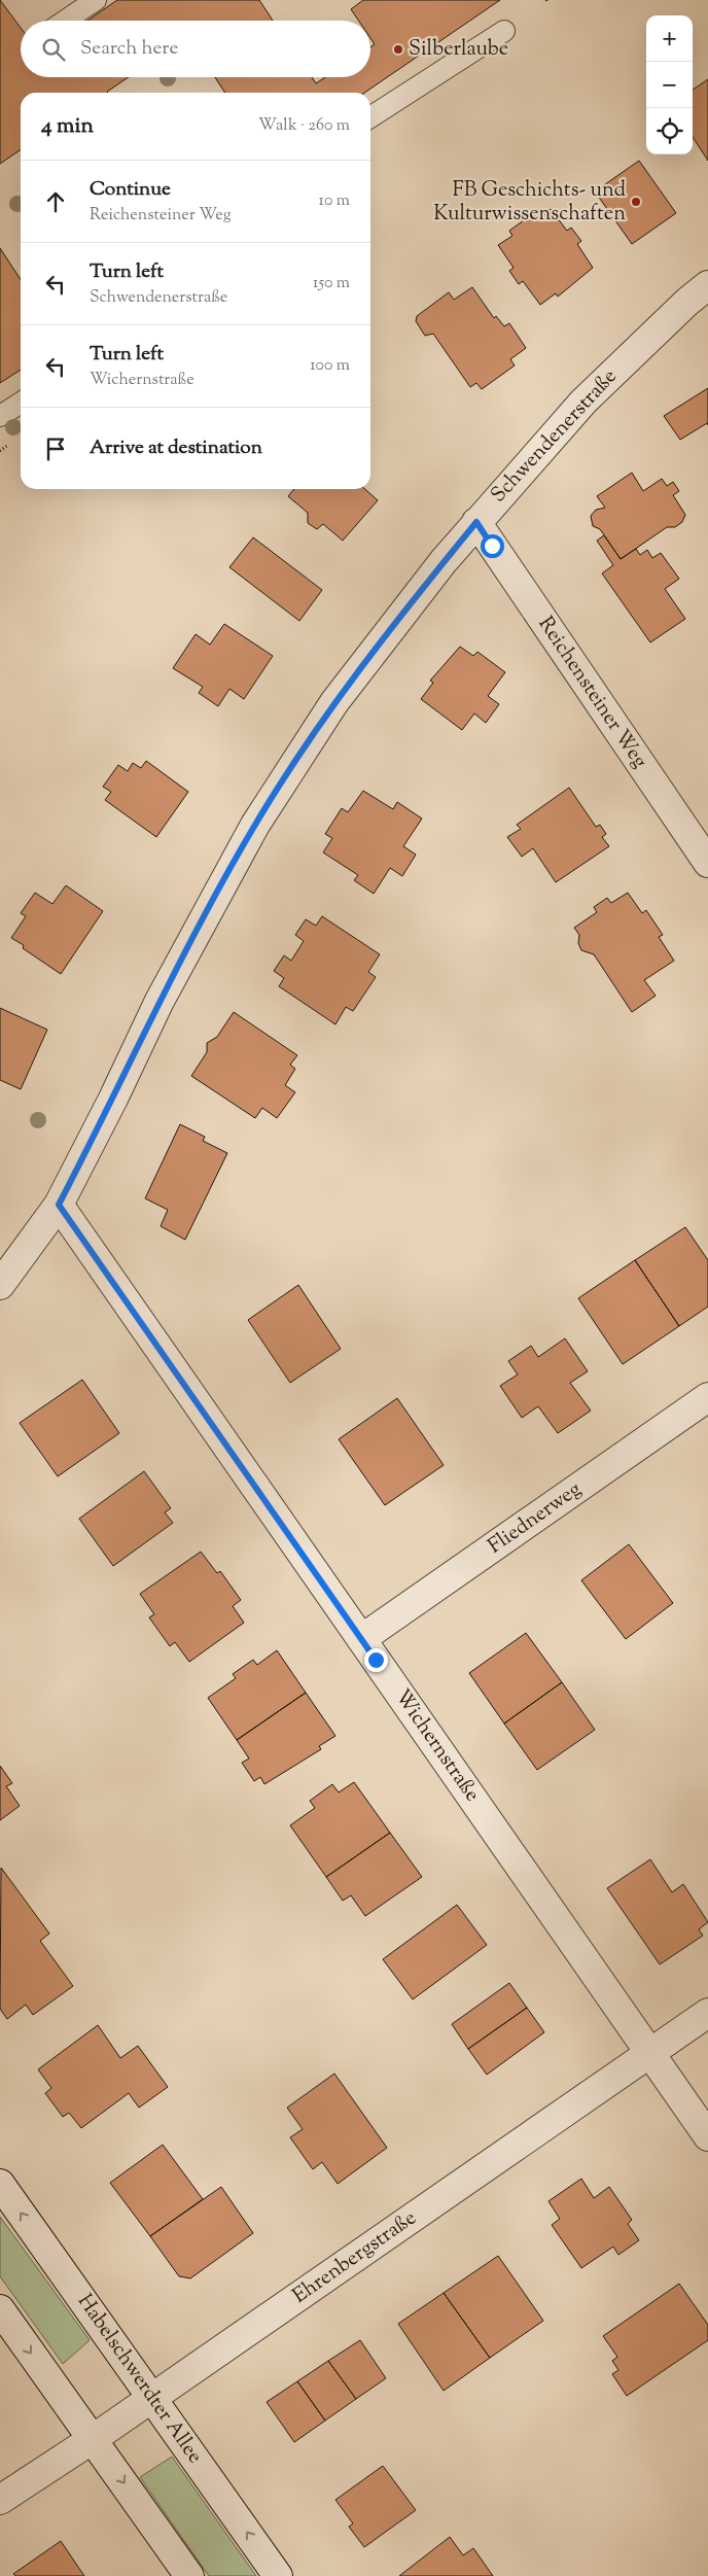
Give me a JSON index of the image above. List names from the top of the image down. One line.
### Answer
{"streets":{"street":["Schwendenerstraße","Reichensteiner Weg","Fliednerweg","Wichernstraße","Ehrenbergstraße","Habelschwerdter Allee"]},"crossings":[["Schwendenerstraße","Reichensteiner Weg"],["Schwendenerstraße","Wichernstraße"],["Fliednerweg","Wichernstraße"],["Wichernstraße","Ehrenbergstraße"],["Ehrenbergstraße","Habelschwerdter Allee"]],"places":["Silberlaube","FB Geschichts- und Kulturwissenschaften"],"page":{"map_buttons":["+","−"],"search":"Search here","heading":["4 min","Walk · 260 m"],"list":[["Continue","Reichensteiner Weg","10 m"],["Turn left","Schwendenerstraße","150 m"],["Turn left","Wichernstraße","100 m"],"Arrive at destination"]}}
